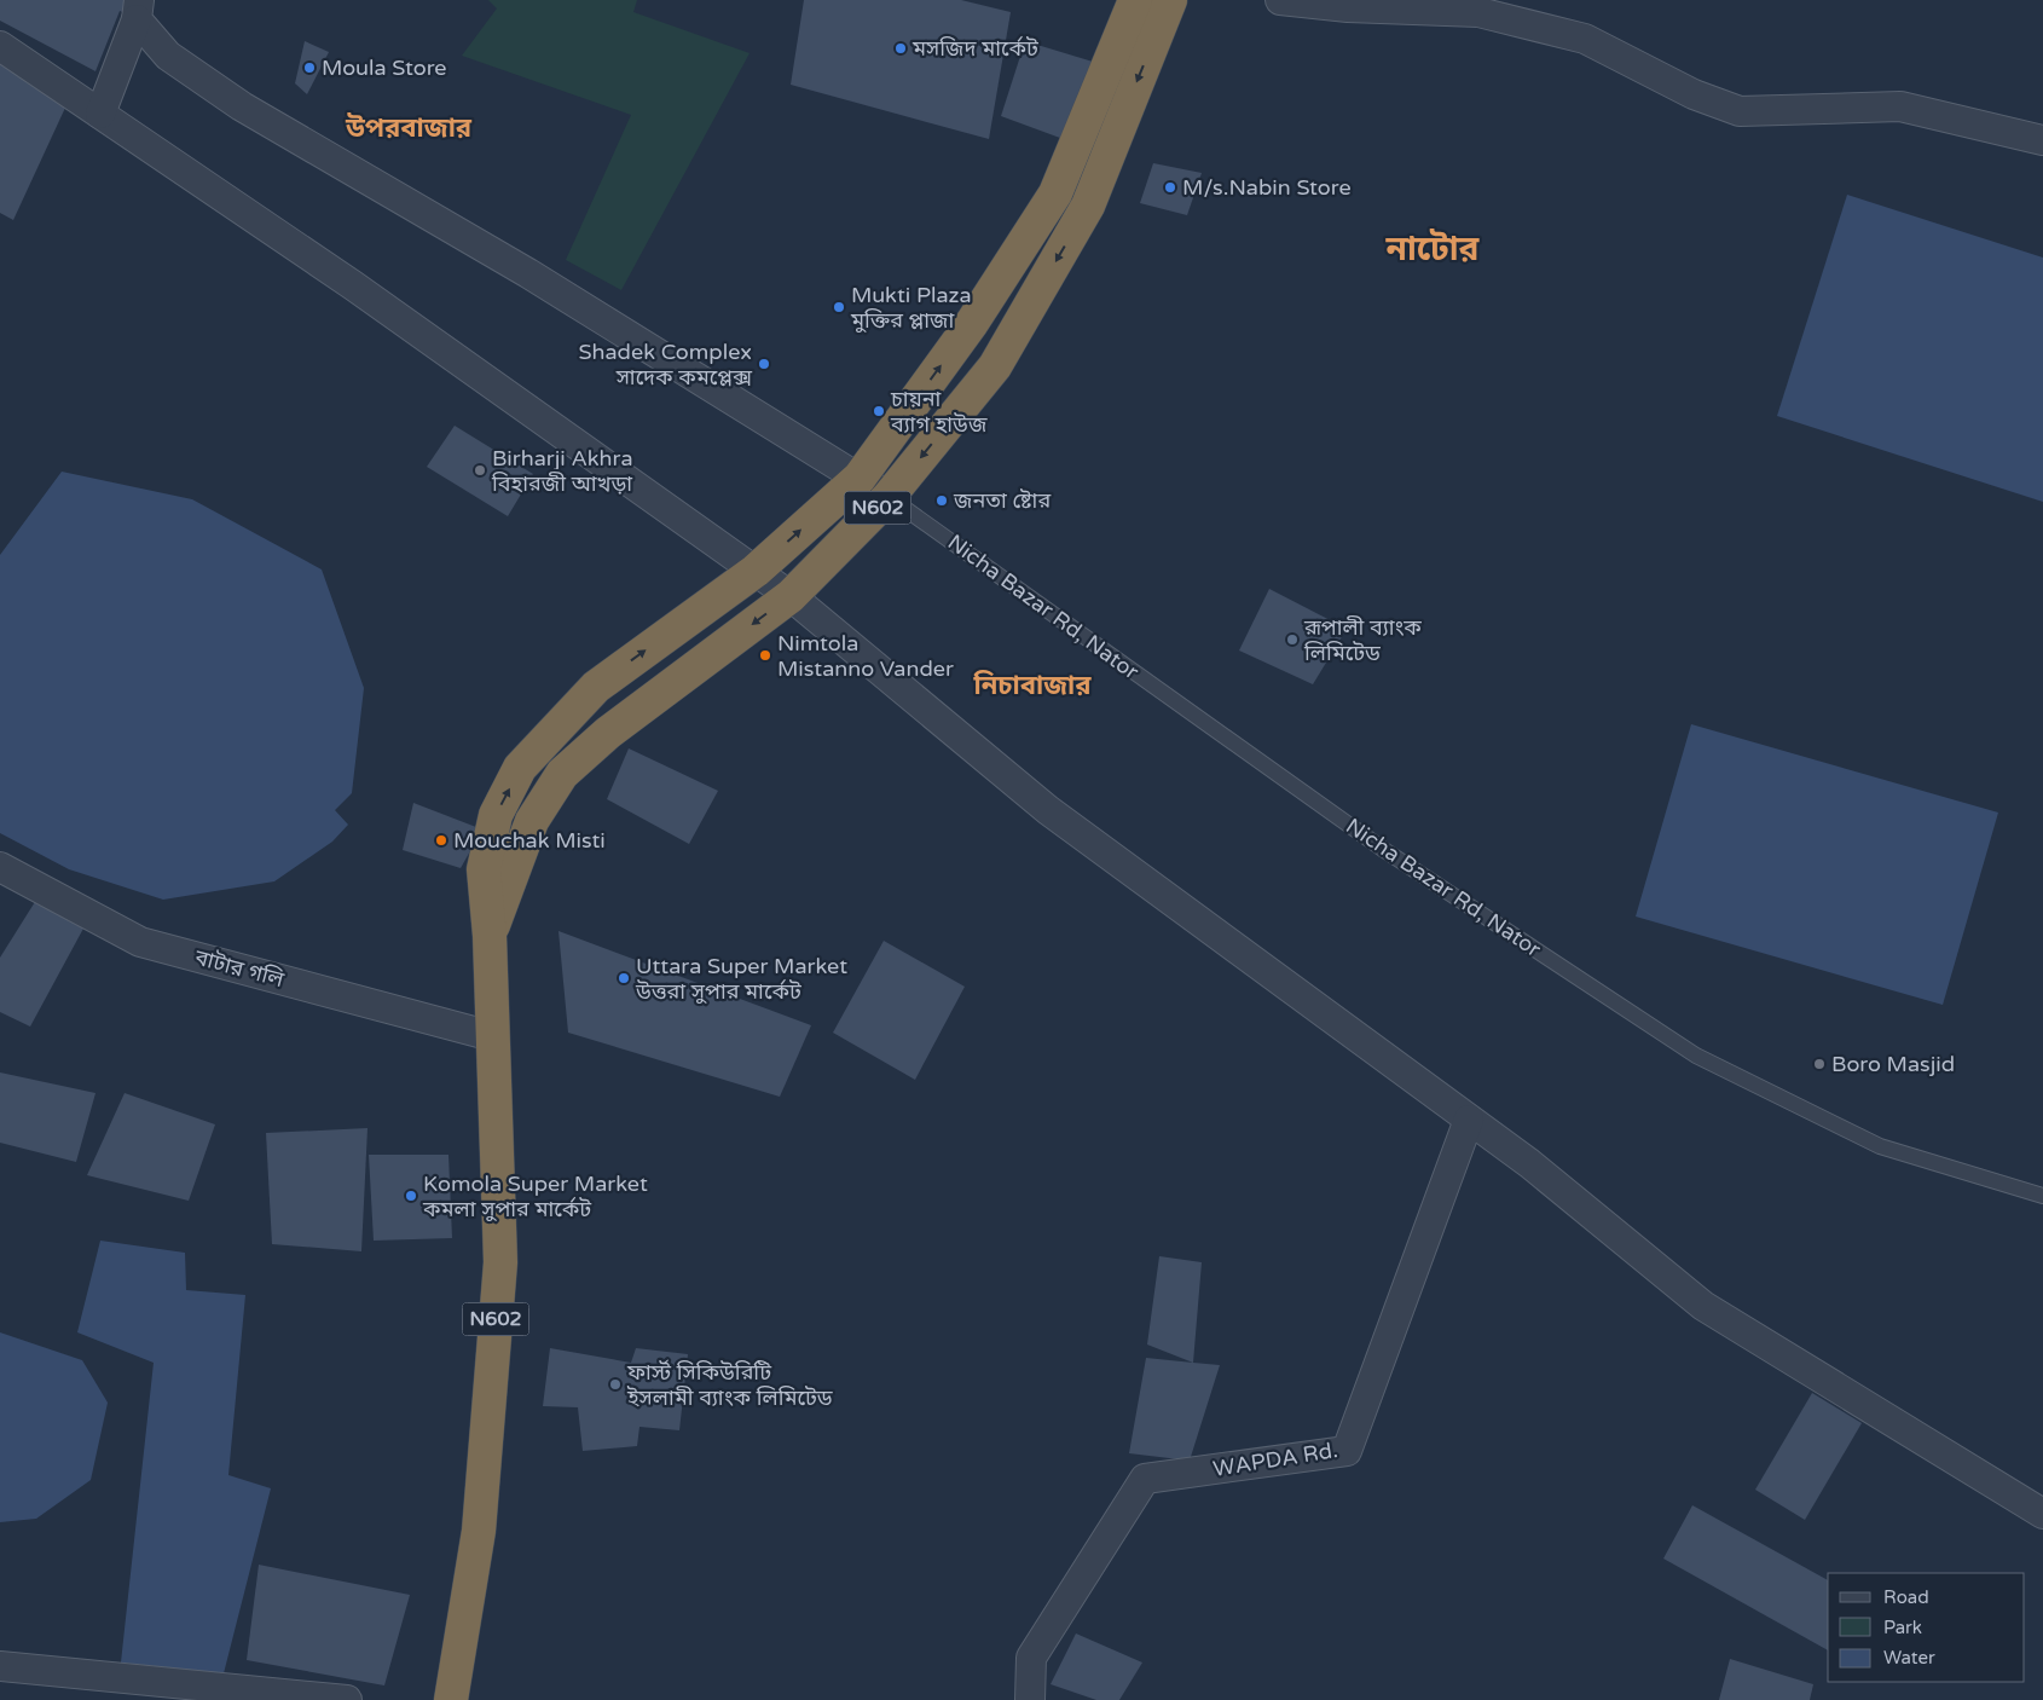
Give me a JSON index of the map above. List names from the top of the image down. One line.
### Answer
{"streets":{"highway":["N602"],"street":["বাটার গলি","WAPDA Rd."],"lane":["Nicha Bazar Rd, Nator"]},"crossings":[["N602","Nicha Bazar Rd, Nator"],["N602","বাটার গলি"]],"districts":["উপরবাজার","নাটোর","নিচাবাজার"],"places":["মসজিদ মার্কেট","Moula Store","M/s.Nabin Store","Mukti Plaza মুক্তির প্লাজা","Shadek Complex সাদেক কমপ্লেক্স","চায়না ব্যাগ হাউজ","Birharji Akhra বিহারজী আখড়া","জনতা ষ্টোর","রূপালী ব্যাংক লিমিটেড","Nimtola Mistanno Vander","Mouchak Misti","Uttara Super Market উত্তরা সুপার মার্কেট","Boro Masjid","Komola Super Market কমলা সুপার মার্কেট","ফার্স্ট সিকিউরিটি ইসলামী ব্যাংক লিমিটেড"],"legend":["Road","Park","Water"]}
